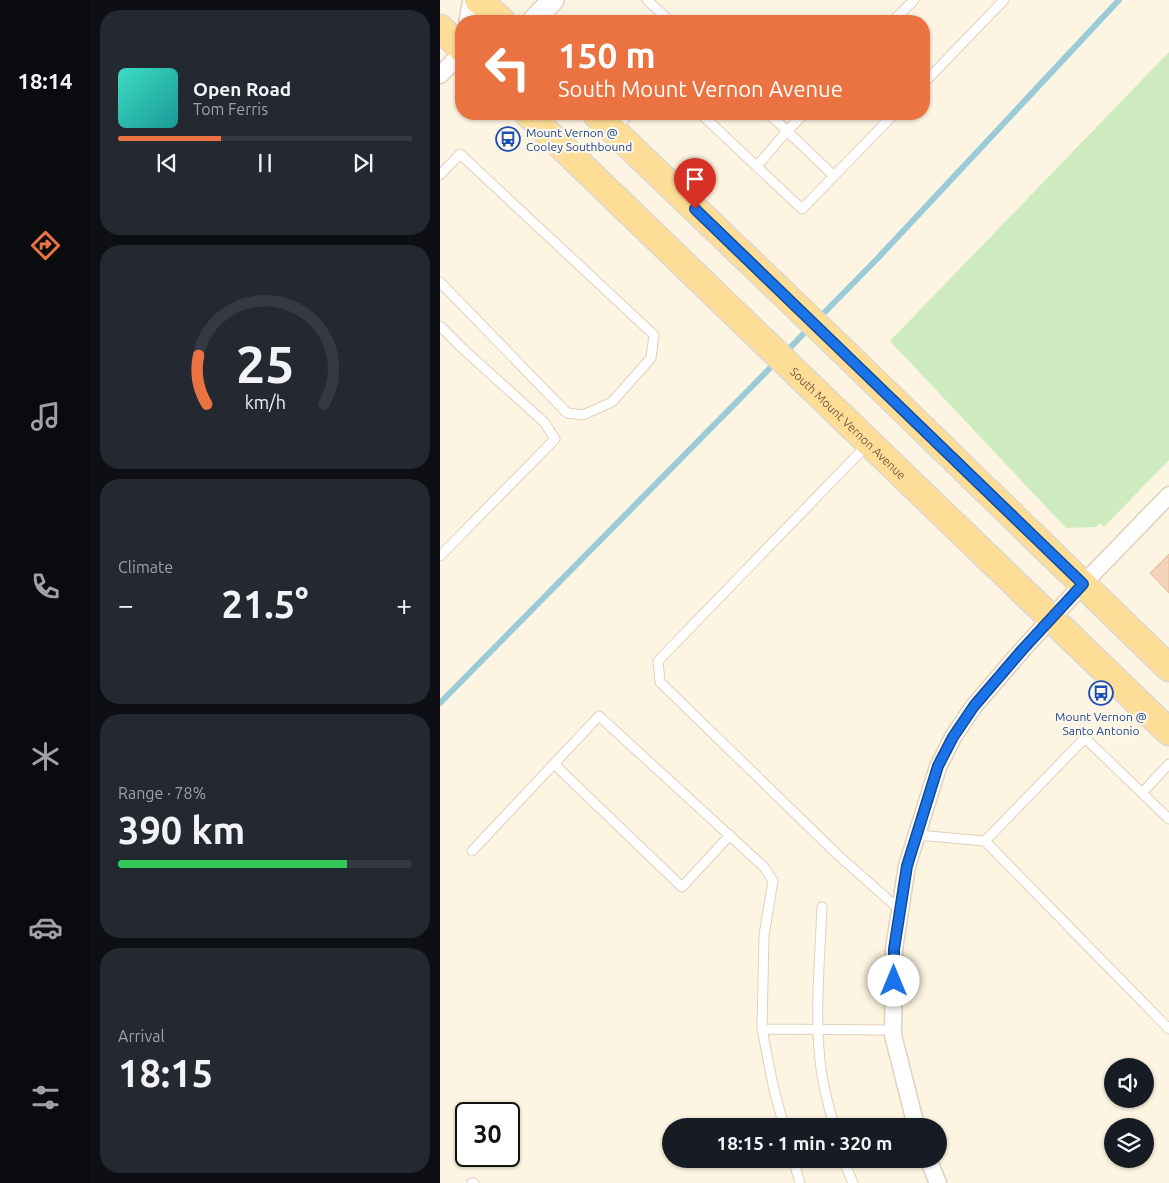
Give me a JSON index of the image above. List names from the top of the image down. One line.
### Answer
{"streets":{"main road":["South Mount Vernon Avenue"]},"places":{"bus stop":["Mount Vernon @ Cooley Southbound","Mount Vernon @ Santo Antonio"]},"page":{"tabs":"18:14","turn":["150 m","South Mount Vernon Avenue"],"song":["Open Road","Tom Ferris"],"tile":["Climate",["Range · 78%","390 km"],["Arrival","18:15"]],"heat":["−","21.5°","+"],"limit":"30","trip":"18:15 · 1 min · 320 m","gauge":["25","km/h"]}}
